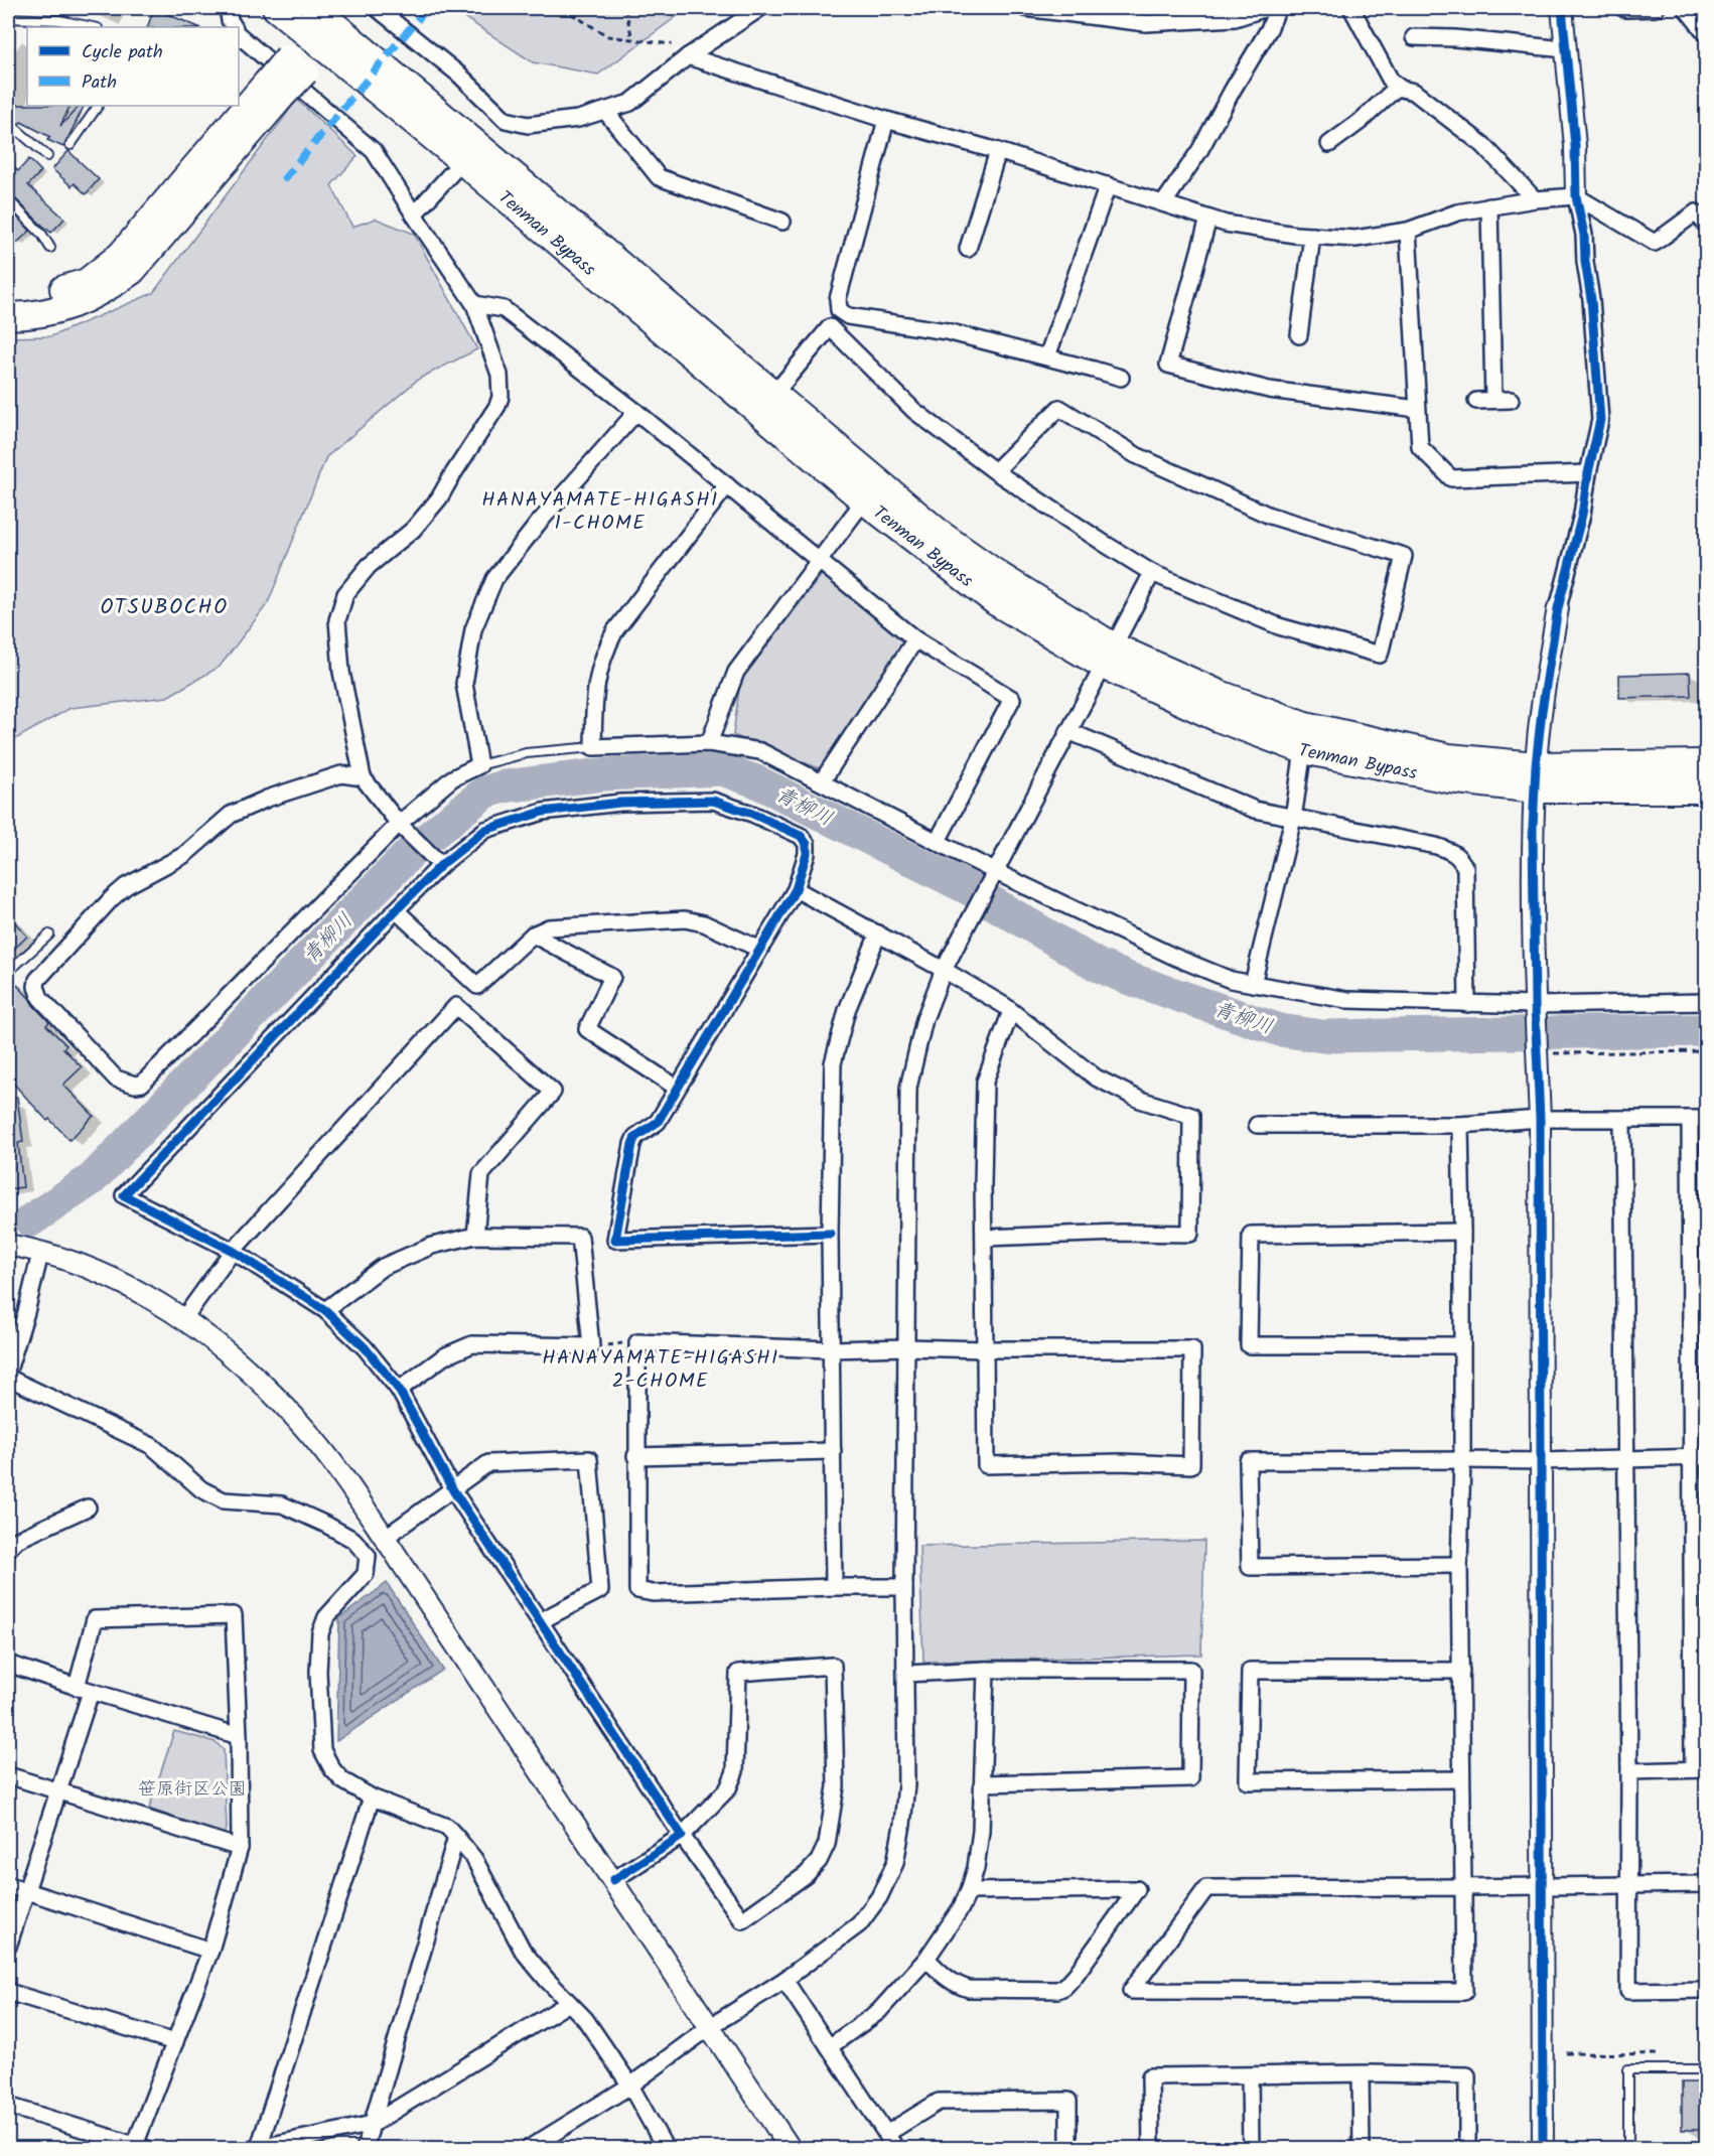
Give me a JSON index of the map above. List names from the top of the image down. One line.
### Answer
{"streets":{"highway":["Tenman Bypass"]},"districts":["HANAYAMATE-HIGASHI 1-CHOME","OTSUBOCHO","HANAYAMATE-HIGASHI 2-CHOME"],"water":["青柳川"],"parks":["笹原街区公園"],"legend":["Cycle path","Path"]}
